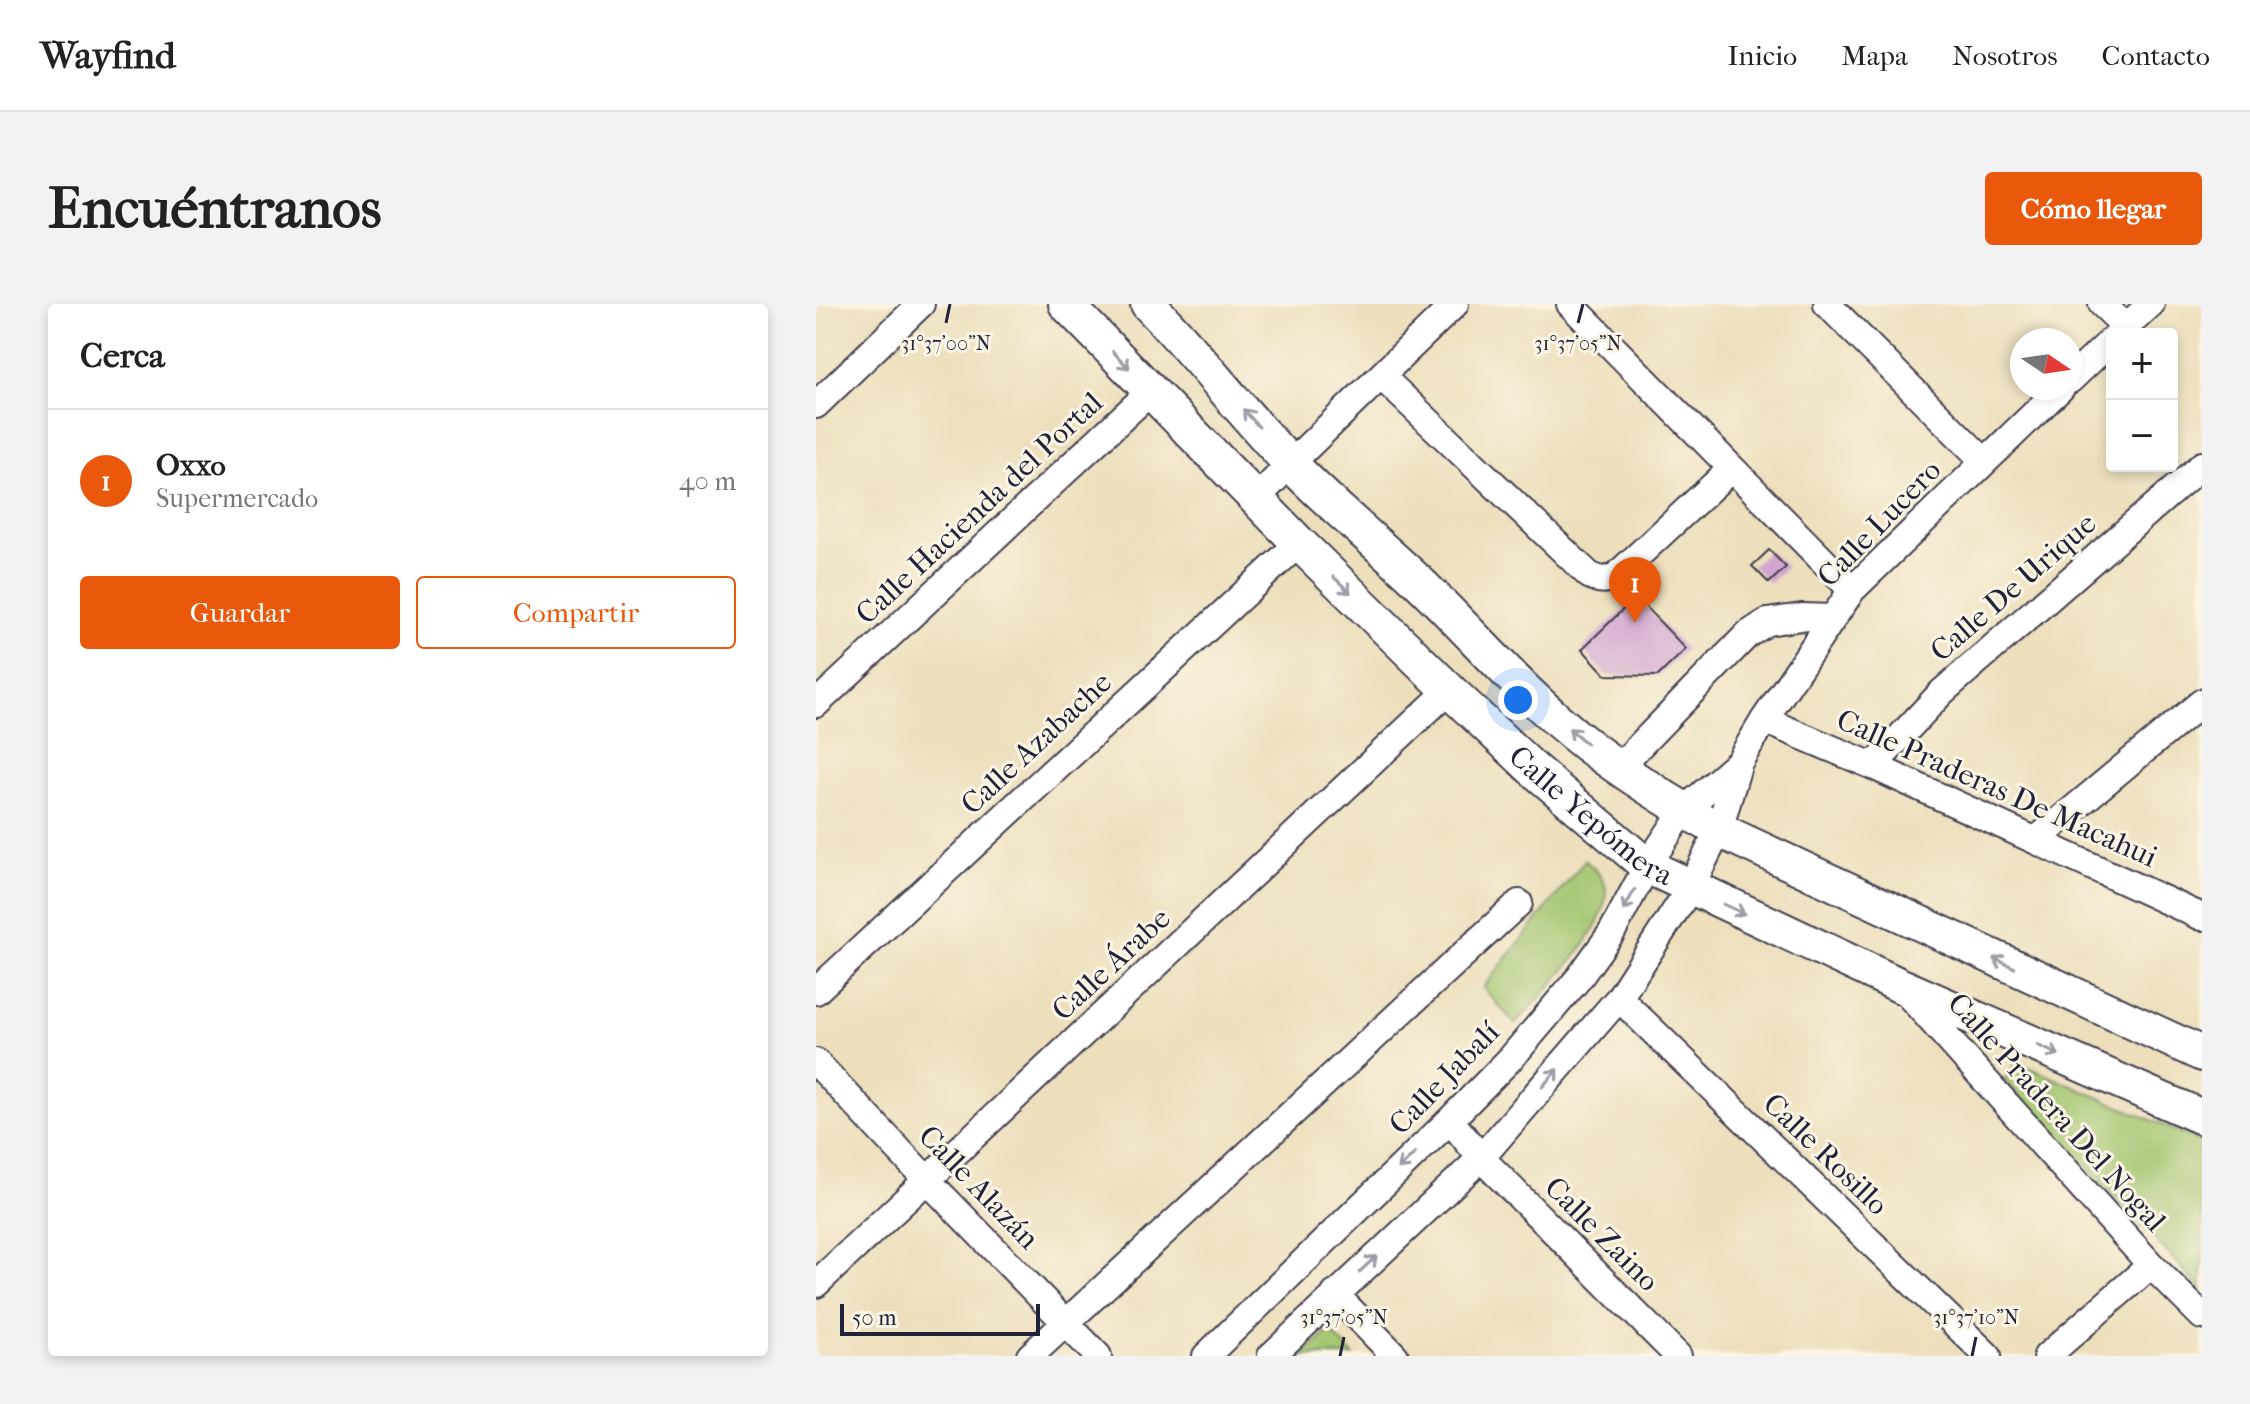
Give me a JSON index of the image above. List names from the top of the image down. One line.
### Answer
{"streets":{"main road":["Calle Yepómera"],"street":["Calle Hacienda del Portal","Calle Lucero","Calle De Urique","Calle Azabache","Calle Praderas De Macahui","Calle Árabe","Calle Jabalí","Calle Pradera Del Nogal","Calle Rosillo","Calle Alazán","Calle Zaino"]},"crossings":[["Calle Hacienda del Portal","Calle Yepómera"],["Calle Lucero","Calle Praderas De Macahui"],["Calle Lucero","Calle Yepómera"],["Calle Lucero","Calle Jabalí"],["Calle De Urique","Calle Praderas De Macahui"],["Calle Azabache","Calle Yepómera"],["Calle Yepómera","Calle Árabe"],["Calle Yepómera","Calle Jabalí"],["Calle Yepómera","Calle Pradera Del Nogal"],["Calle Árabe","Calle Alazán"],["Calle Jabalí","Calle Zaino"]],"scale_bar":"50 m","north":"right","page":{"header":"Wayfind","nav":["Inicio","Mapa","Nosotros","Contacto"],"buttons":["Cómo llegar",["Guardar","Compartir"]],"title":"Encuéntranos","heading":"Cerca","map_buttons":["+","−"],"list":[{"mark":"1","name":"Oxxo","note":"Supermercado","value":"40 m"}],"pins":"1","scale":"50 m"},"coordinates":["31°37'00\"N","31°37'05\"N","31°37'10\"N"]}
